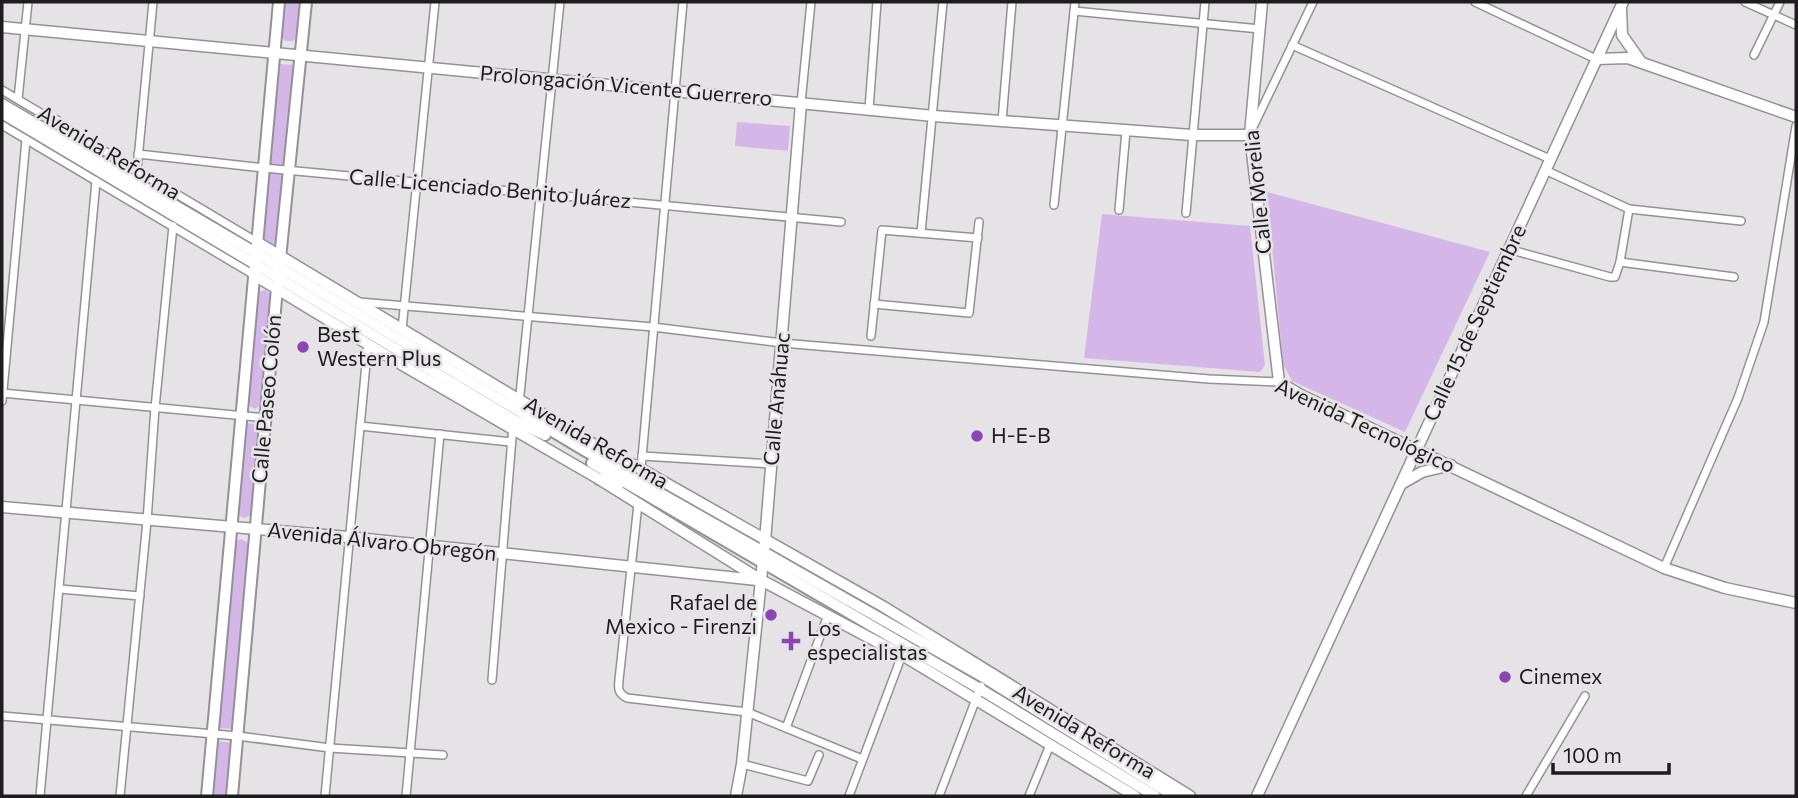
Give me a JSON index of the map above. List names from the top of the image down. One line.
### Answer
{"streets":{"main road":["Avenida Reforma","Calle Paseo Colón"],"street":["Prolongación Vicente Guerrero","Calle Licenciado Benito Juárez","Calle Morelia","Calle 15 de Septiembre","Calle Anáhuac","Avenida Tecnológico","Avenida Álvaro Obregón"]},"crossings":[["Prolongación Vicente Guerrero","Calle Morelia"],["Prolongación Vicente Guerrero","Calle Paseo Colón"],["Prolongación Vicente Guerrero","Calle Anáhuac"],["Avenida Reforma","Calle Paseo Colón"],["Avenida Reforma","Calle Anáhuac"],["Avenida Reforma","Avenida Tecnológico"],["Avenida Reforma","Avenida Álvaro Obregón"],["Calle Licenciado Benito Juárez","Calle Paseo Colón"],["Calle Licenciado Benito Juárez","Calle Anáhuac"],["Calle Morelia","Avenida Tecnológico"],["Calle 15 de Septiembre","Avenida Tecnológico"],["Calle Paseo Colón","Avenida Álvaro Obregón"],["Calle Anáhuac","Avenida Tecnológico"],["Calle Anáhuac","Avenida Álvaro Obregón"]],"places":{"other":["Best Western Plus","H-E-B","Rafael de Mexico - Firenzi","Cinemex"],"health":["Los especialistas"]},"scale_bar":"100 m"}
